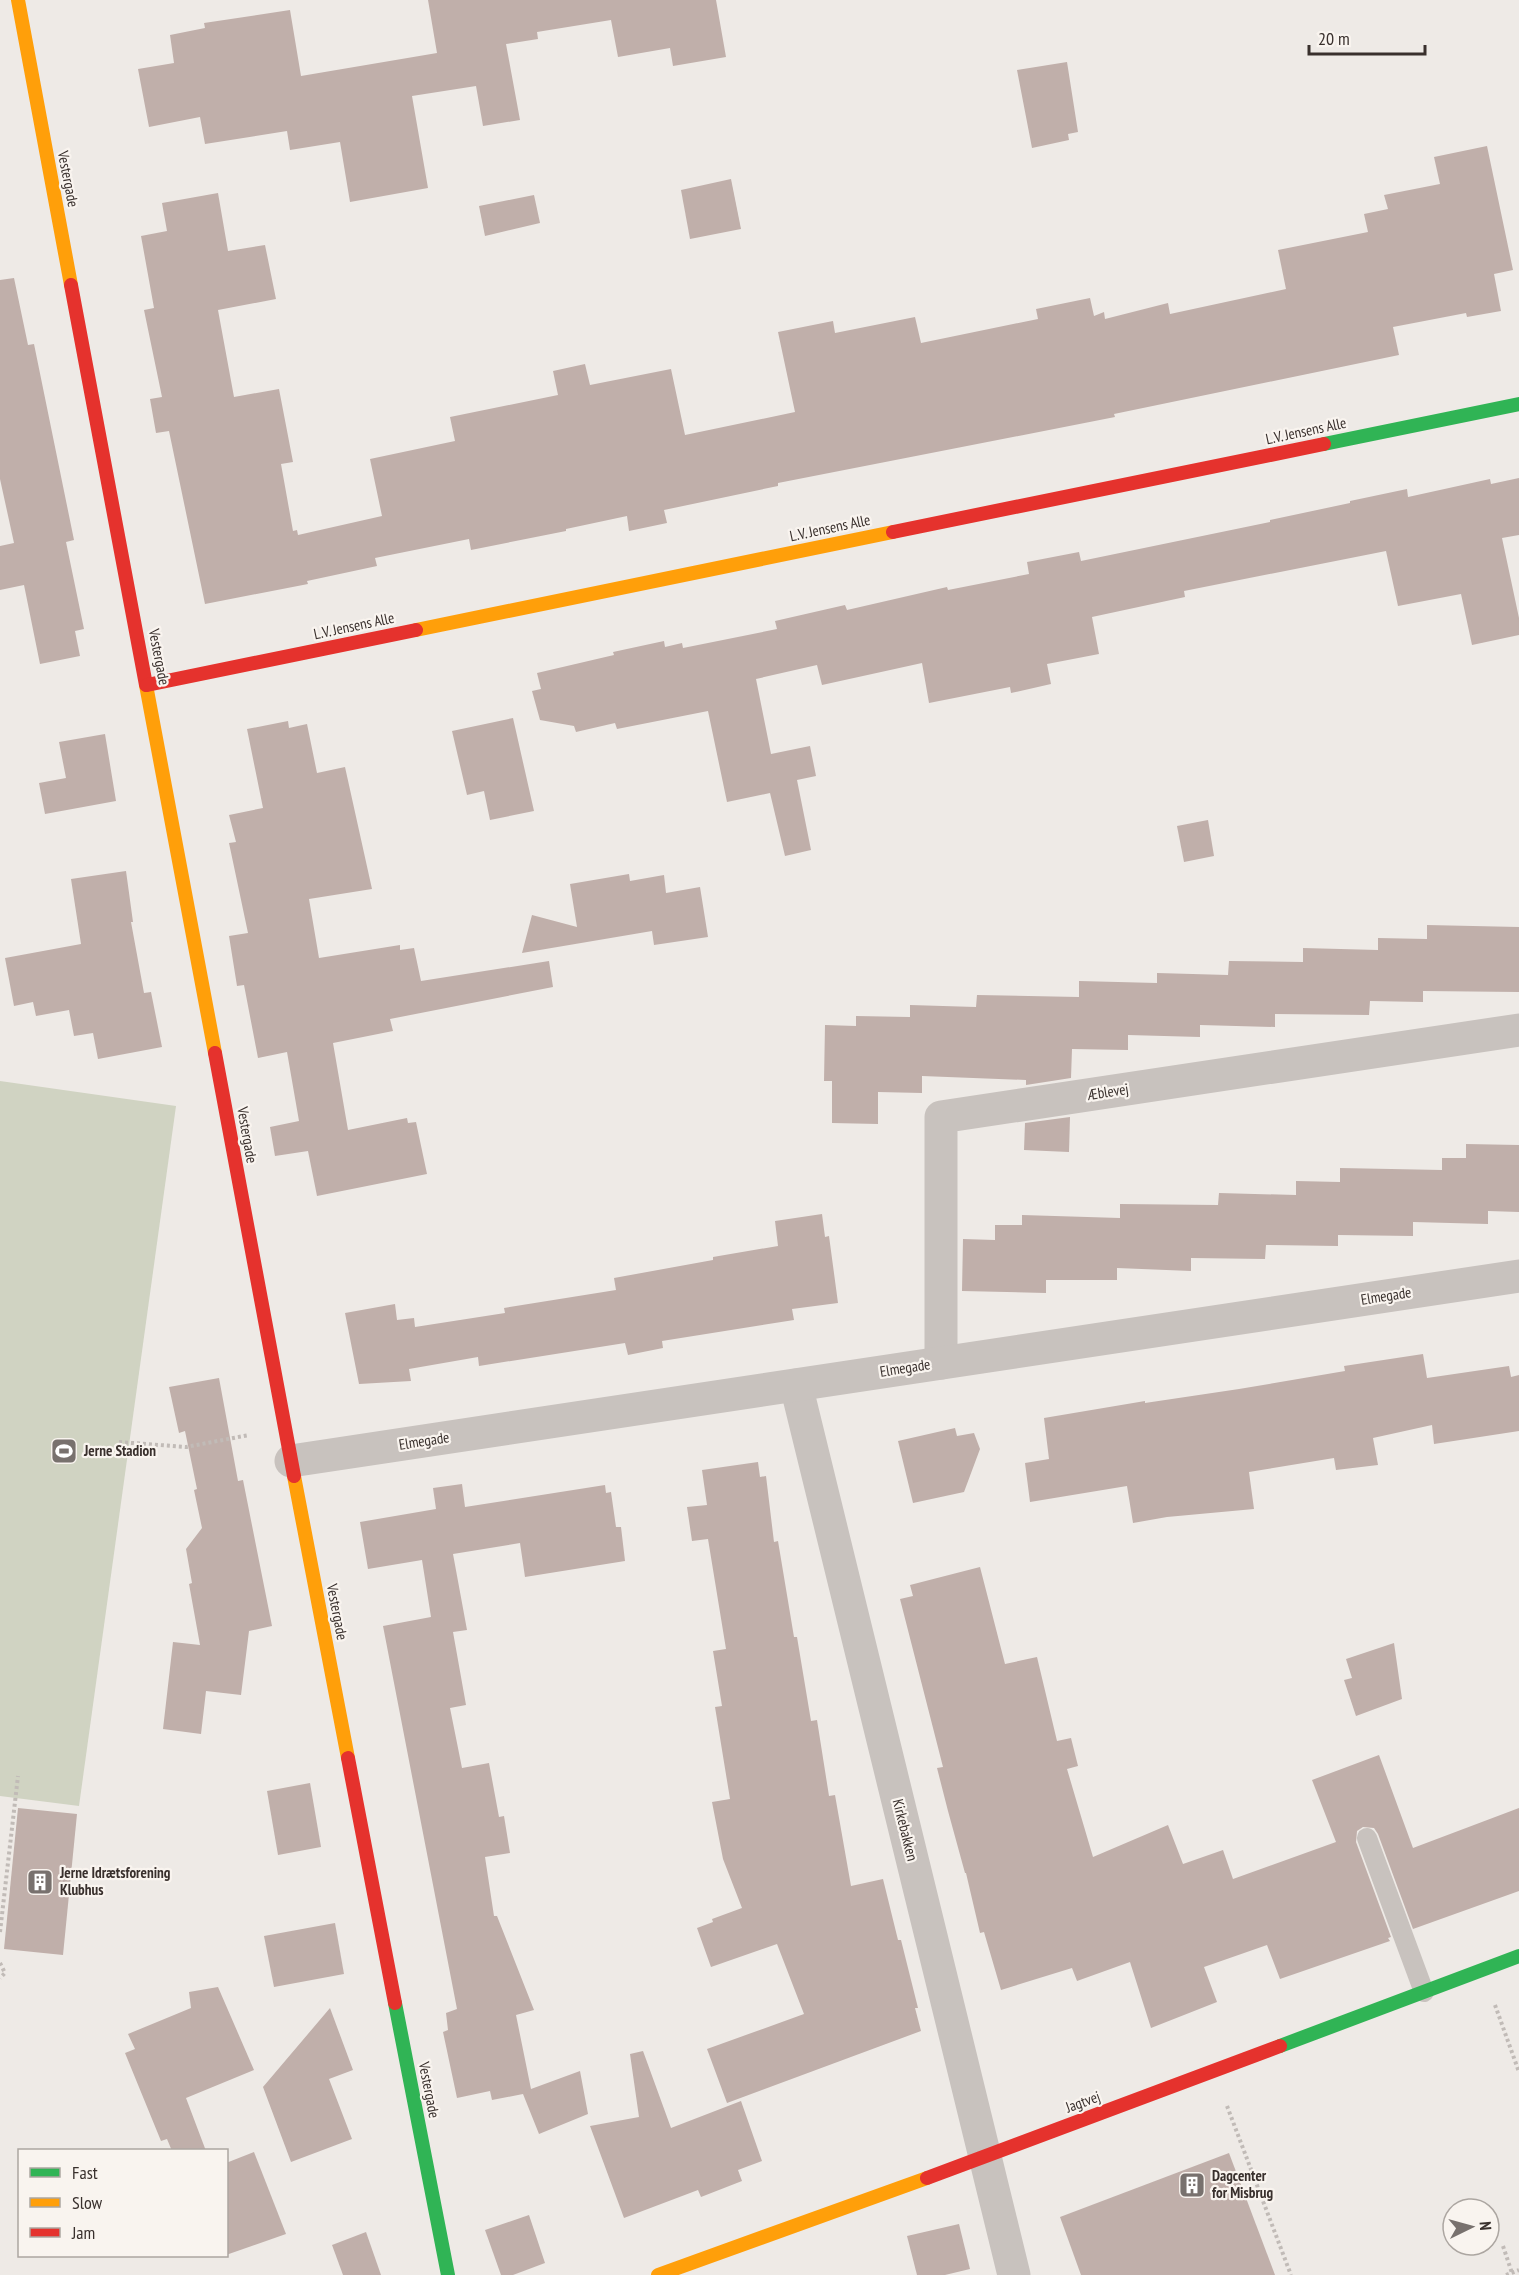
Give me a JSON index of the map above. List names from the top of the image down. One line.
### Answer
{"streets":{"street":["Vestergade","L.V. Jensens Alle","Æblevej","Elmegade","Kirkebakken","Jagtvej"]},"crossings":[["Vestergade","L.V. Jensens Alle"],["Vestergade","Elmegade"],["Æblevej","Elmegade"],["Elmegade","Kirkebakken"],["Kirkebakken","Jagtvej"]],"places":{"sports":["Jerne Stadion"],"building":["Jerne Idrætsforening Klubhus","Dagcenter for Misbrug"]},"legend":["Fast","Slow","Jam"],"scale_bar":"20 m","north":"right"}
